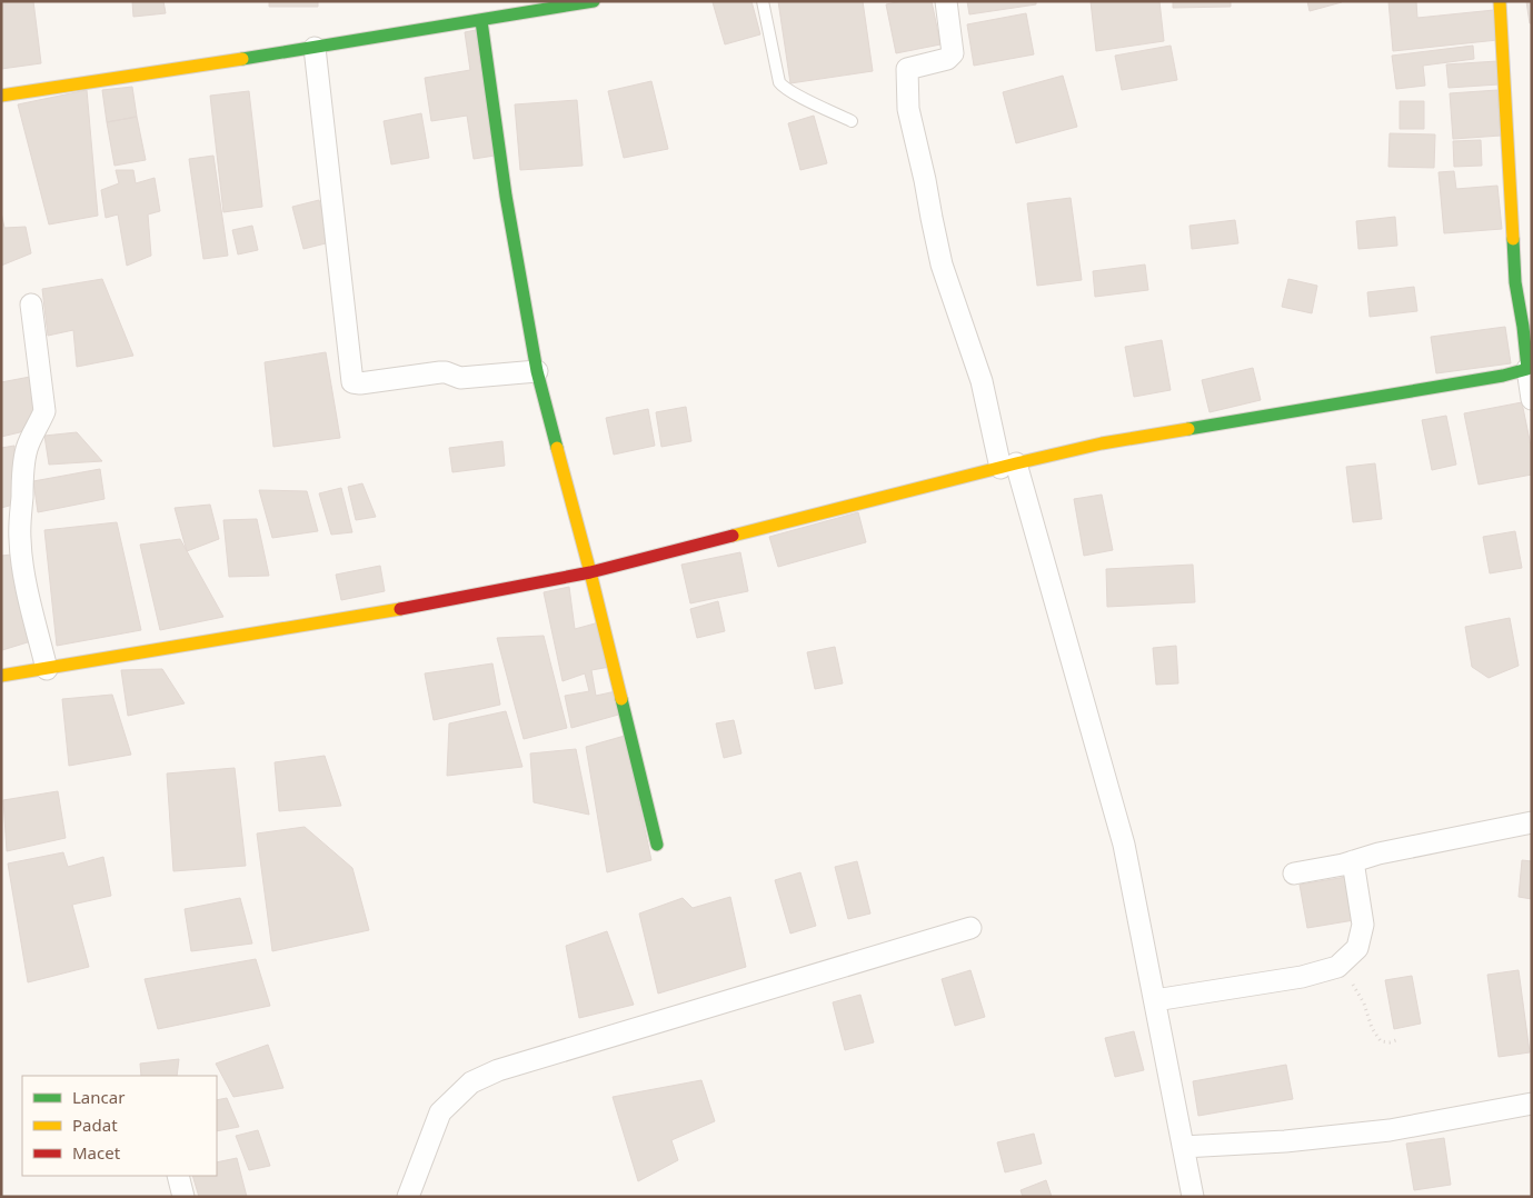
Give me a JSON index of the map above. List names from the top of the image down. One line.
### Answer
{"legend":["Lancar","Padat","Macet"]}
